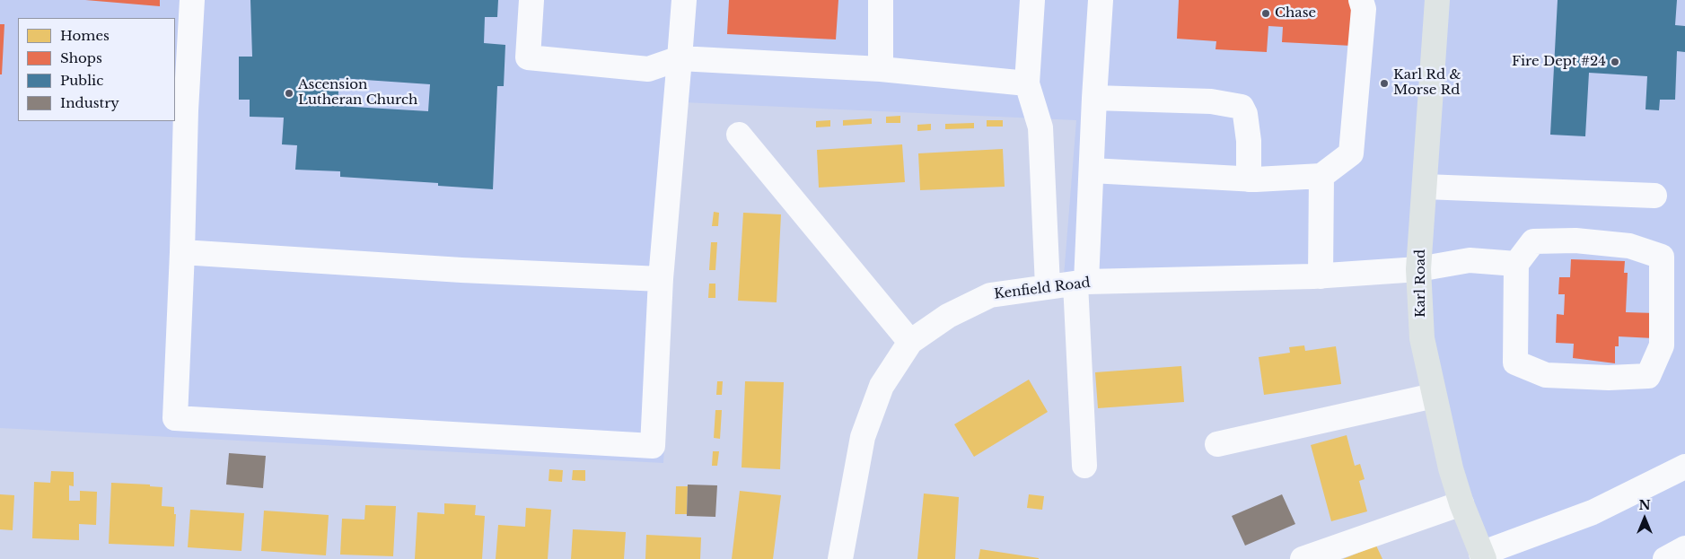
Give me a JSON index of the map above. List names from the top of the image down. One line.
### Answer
{"streets":{"main road":["Karl Road"],"street":["Kenfield Road"]},"crossings":[["Karl Road","Kenfield Road"]],"places":["Chase","Fire Dept #24","Karl Rd & Morse Rd","Ascension Lutheran Church"],"legend":["Homes","Shops","Public","Industry"],"north":"top"}
